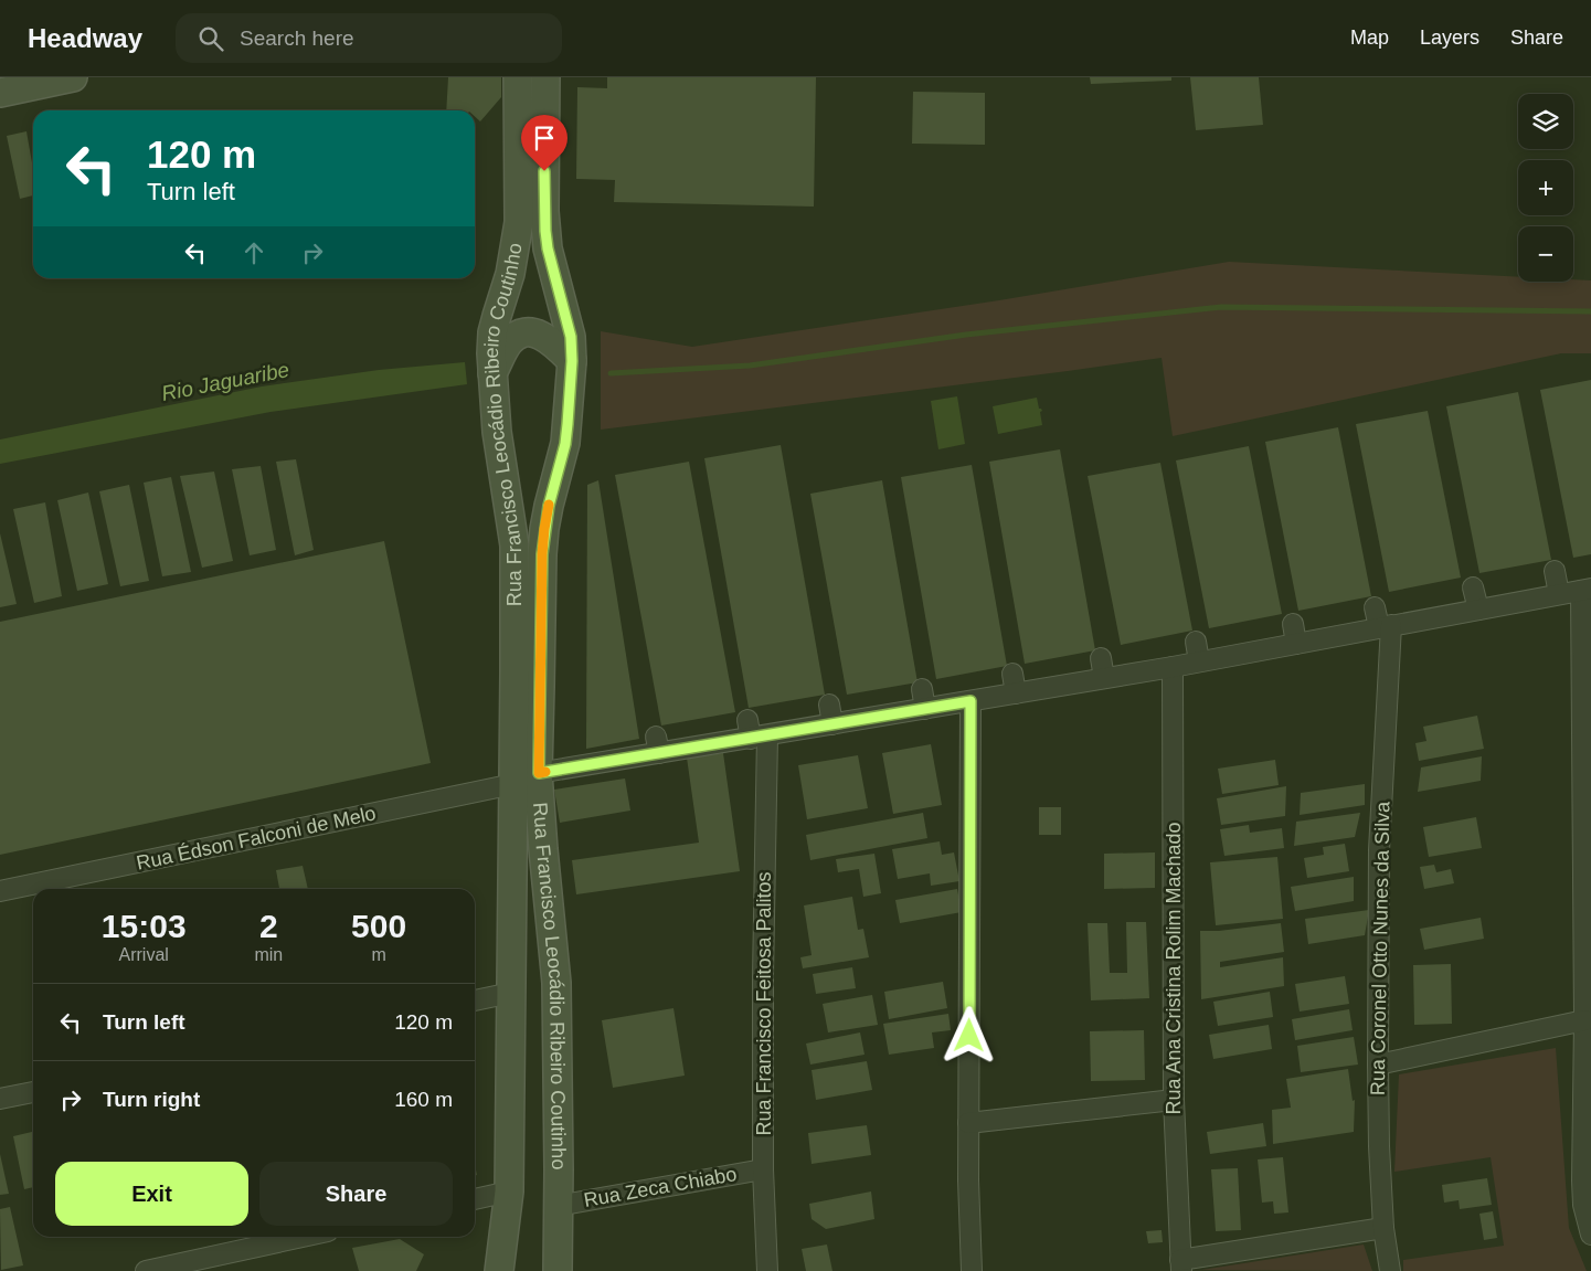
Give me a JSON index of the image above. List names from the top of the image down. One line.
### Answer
{"streets":{"main road":["Rua Francisco Leocádio Ribeiro Coutinho"],"street":["Rua Édson Falconi de Melo","Rua Coronel Otto Nunes da Silva","Rua Ana Cristina Rolim Machado","Rua Francisco Feitosa Palitos","Rua Zeca Chiabo"]},"crossings":[["Rua Francisco Leocádio Ribeiro Coutinho","Rua Édson Falconi de Melo"],["Rua Francisco Leocádio Ribeiro Coutinho","Rua Zeca Chiabo"],["Rua Francisco Feitosa Palitos","Rua Zeca Chiabo"]],"water":["Rio Jaguaribe"],"page":{"header":"Headway","search":"Search here","nav":["Map","Layers","Share"],"map_buttons":["+","−"],"turn":["120 m","Turn left"],"eta":["15:03","Arrival","2","min","500","m"],"list":[{"name":"Turn left","value":"120 m"},{"name":"Turn right","value":"160 m"}],"buttons":["Exit","Share"]}}
